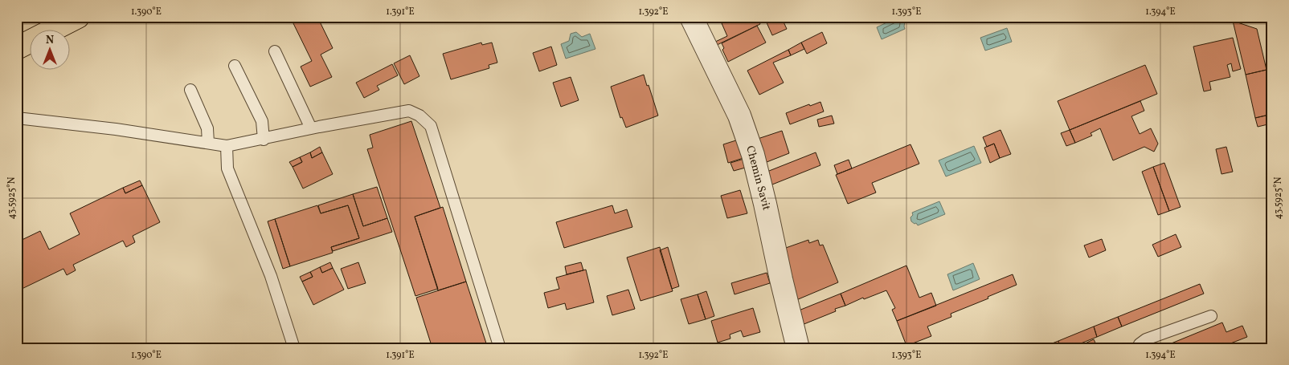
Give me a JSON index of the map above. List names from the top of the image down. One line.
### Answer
{"streets":{"street":["Chemin Savit"]},"north":"top","coordinates":["1.390°E","1.391°E","1.392°E","1.393°E","1.394°E","43.5925°N"]}
